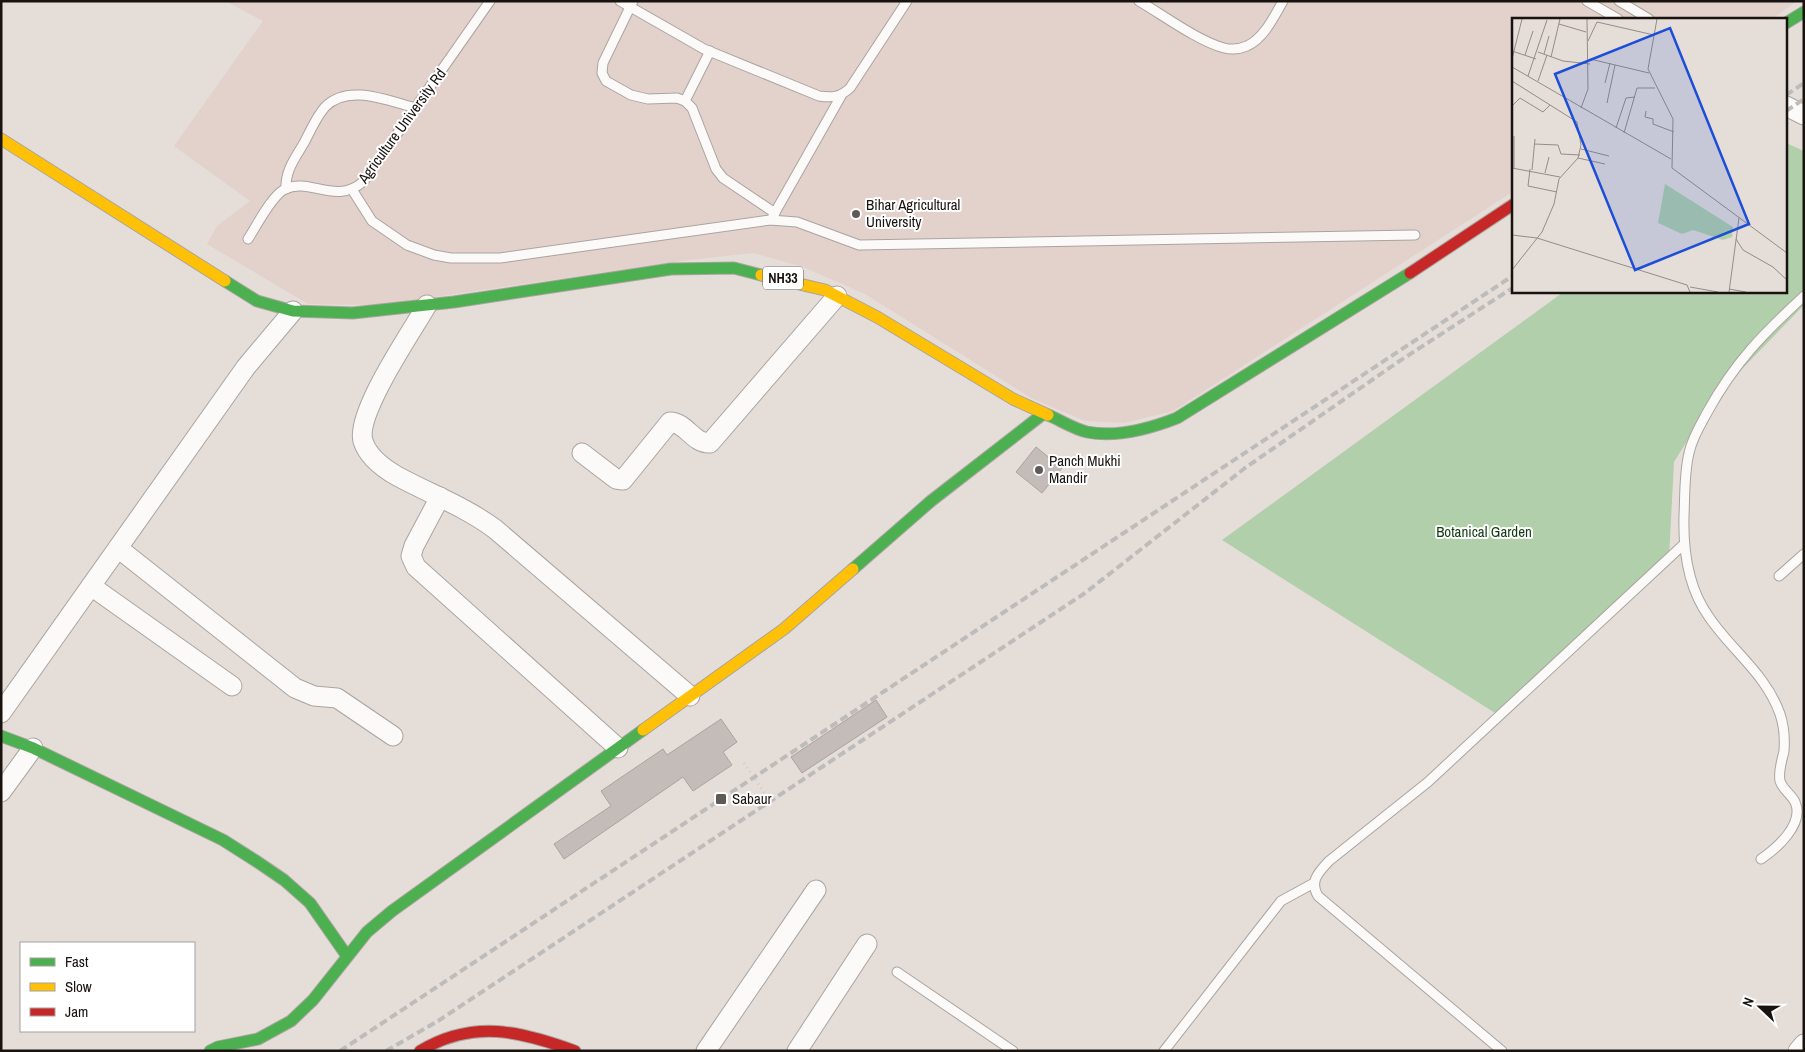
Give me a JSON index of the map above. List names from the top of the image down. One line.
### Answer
{"streets":{"main road":["NH33"],"lane":["Agriculture University Rd"]},"parks":["Botanical Garden"],"places":{"other":["Bihar Agricultural University","Panch Mukhi Mandir"],"transit":["Sabaur"]},"legend":["Fast","Slow","Jam"],"north":"left"}
